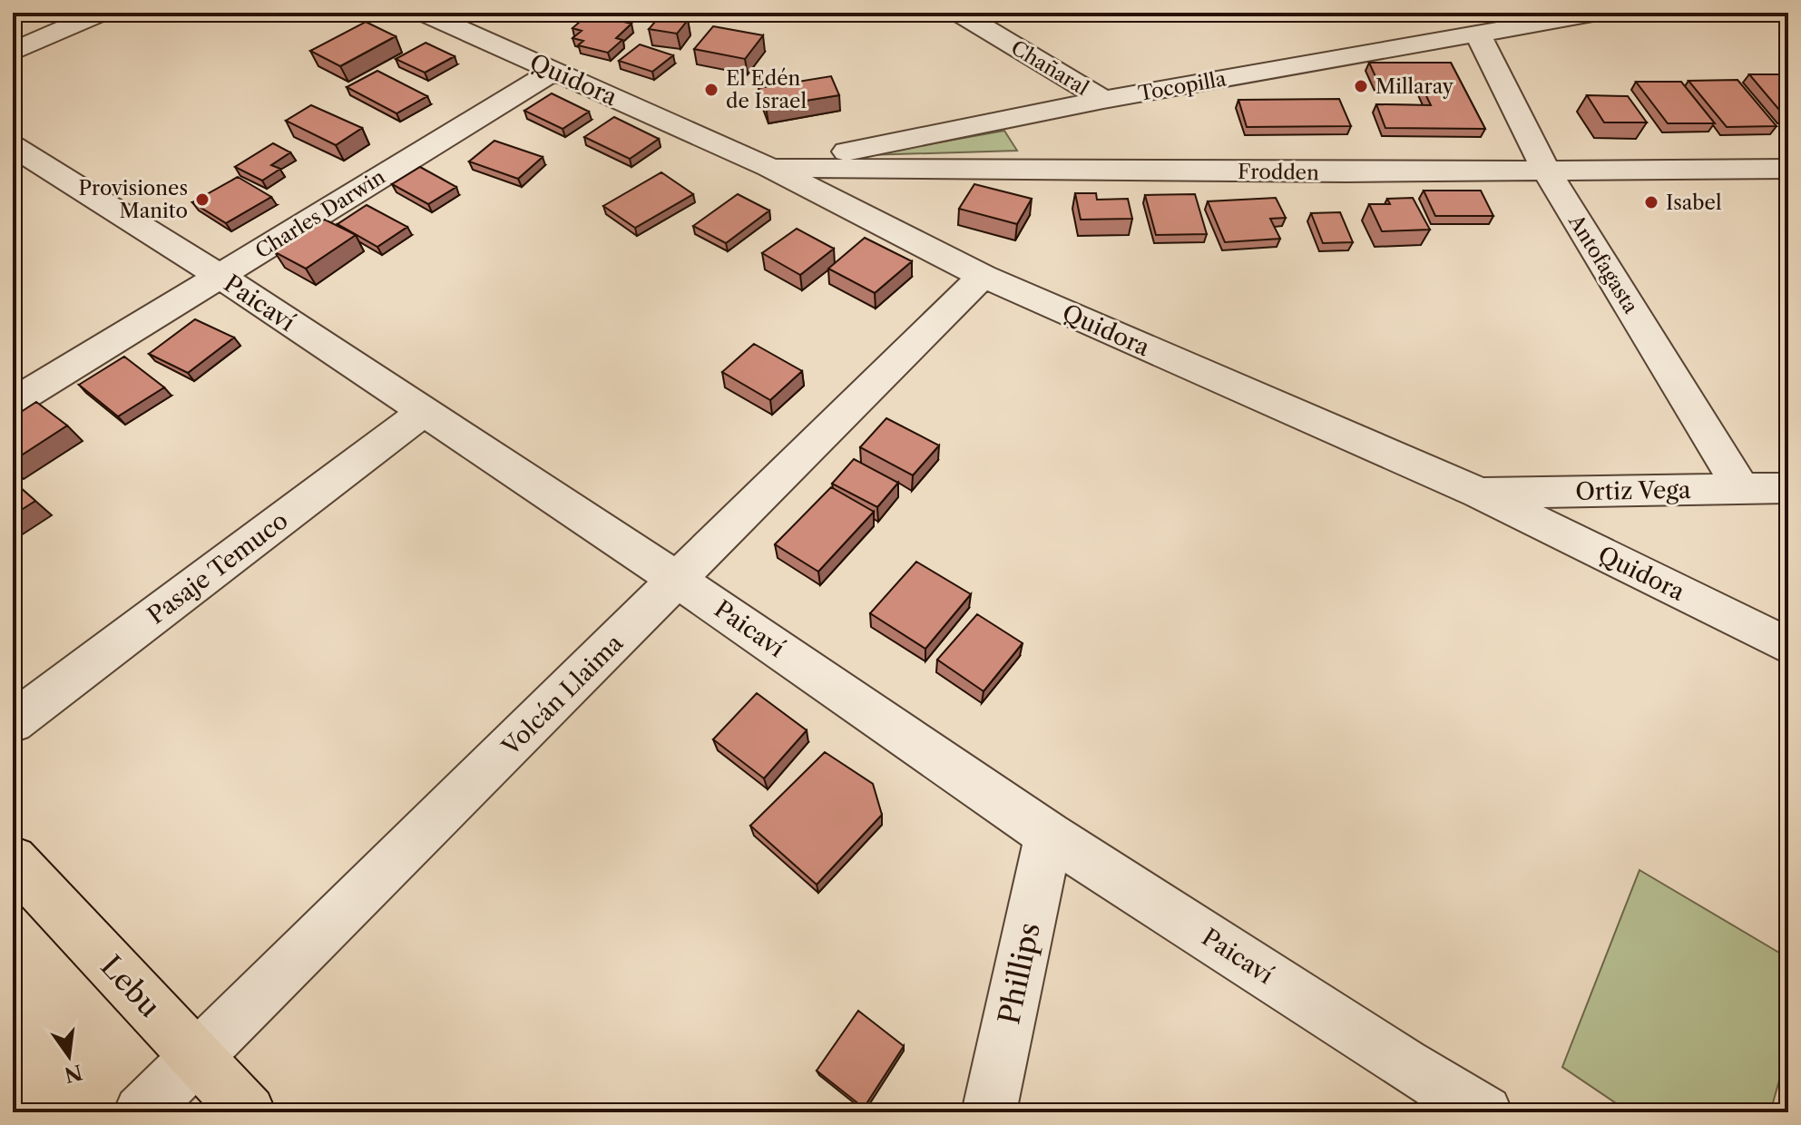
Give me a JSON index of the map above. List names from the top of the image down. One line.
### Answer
{"streets":{"main road":["Lebu"],"street":["Chañaral","Quidora","Tocopilla","Frodden","Charles Darwin","Antofagasta","Paicaví","Ortiz Vega","Pasaje Temuco","Volcán Llaima","Phillips"]},"crossings":[["Chañaral","Tocopilla"],["Quidora","Tocopilla"],["Quidora","Frodden"],["Quidora","Charles Darwin"],["Quidora","Ortiz Vega"],["Quidora","Volcán Llaima"],["Tocopilla","Frodden"],["Tocopilla","Antofagasta"],["Frodden","Antofagasta"],["Charles Darwin","Paicaví"],["Antofagasta","Ortiz Vega"],["Paicaví","Pasaje Temuco"],["Paicaví","Volcán Llaima"],["Paicaví","Phillips"],["Volcán Llaima","Lebu"]],"places":["Millaray","El Edén de Israel","Provisiones Manito","Isabel"],"north":"bottom"}
